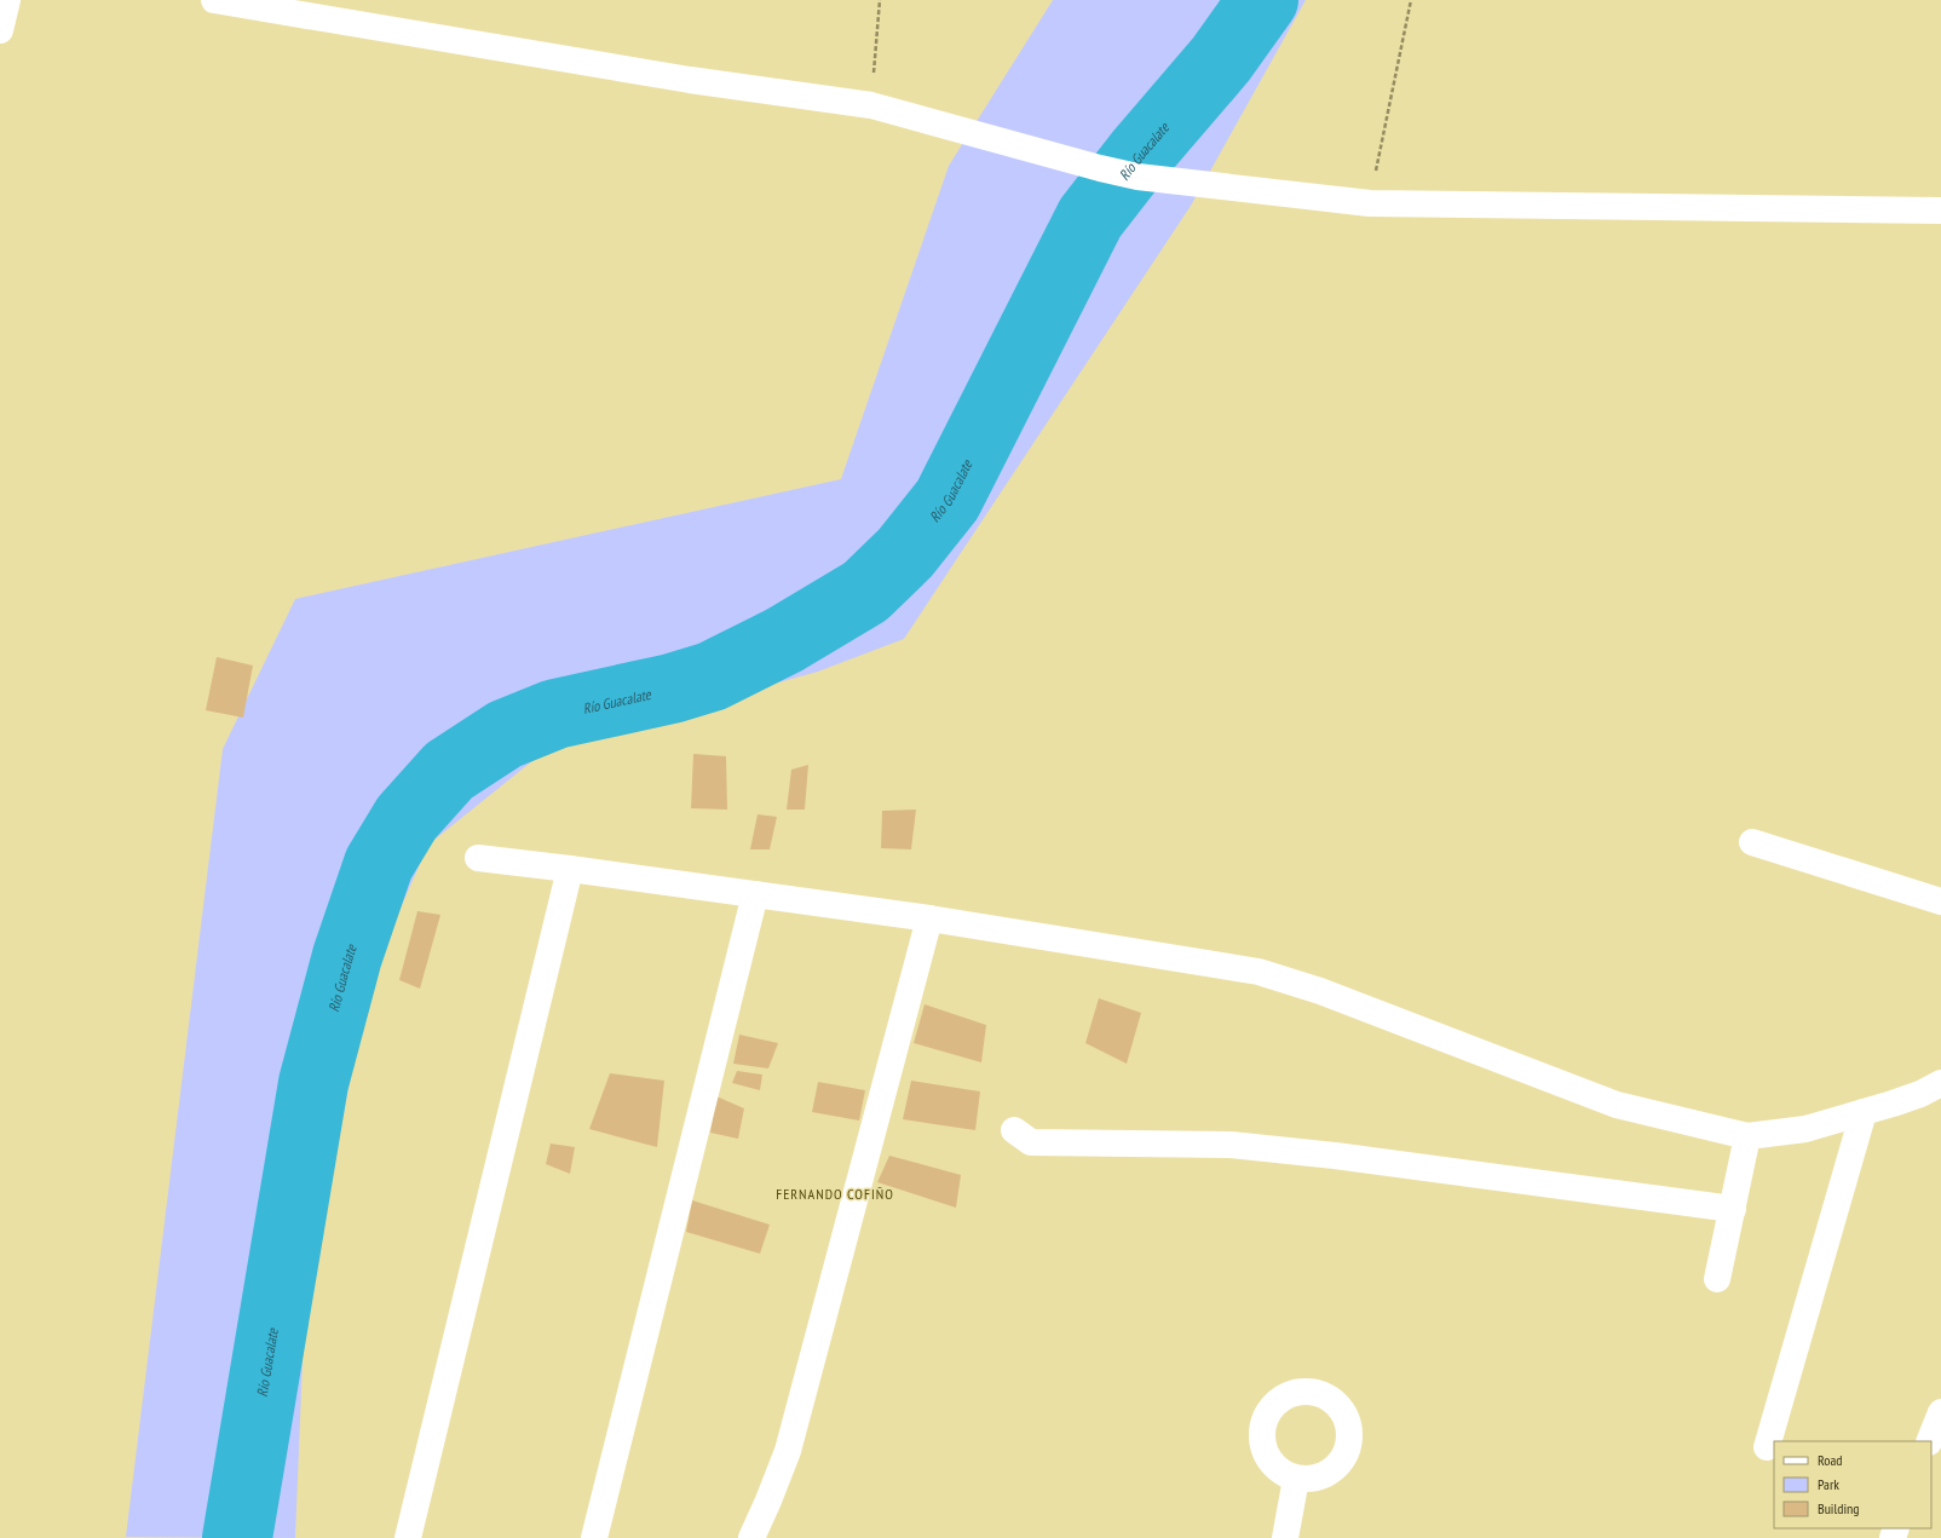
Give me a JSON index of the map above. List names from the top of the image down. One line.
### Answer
{"districts":["FERNANDO COFIÑO"],"water":["Río Guacalate"],"legend":["Road","Park","Building"]}
